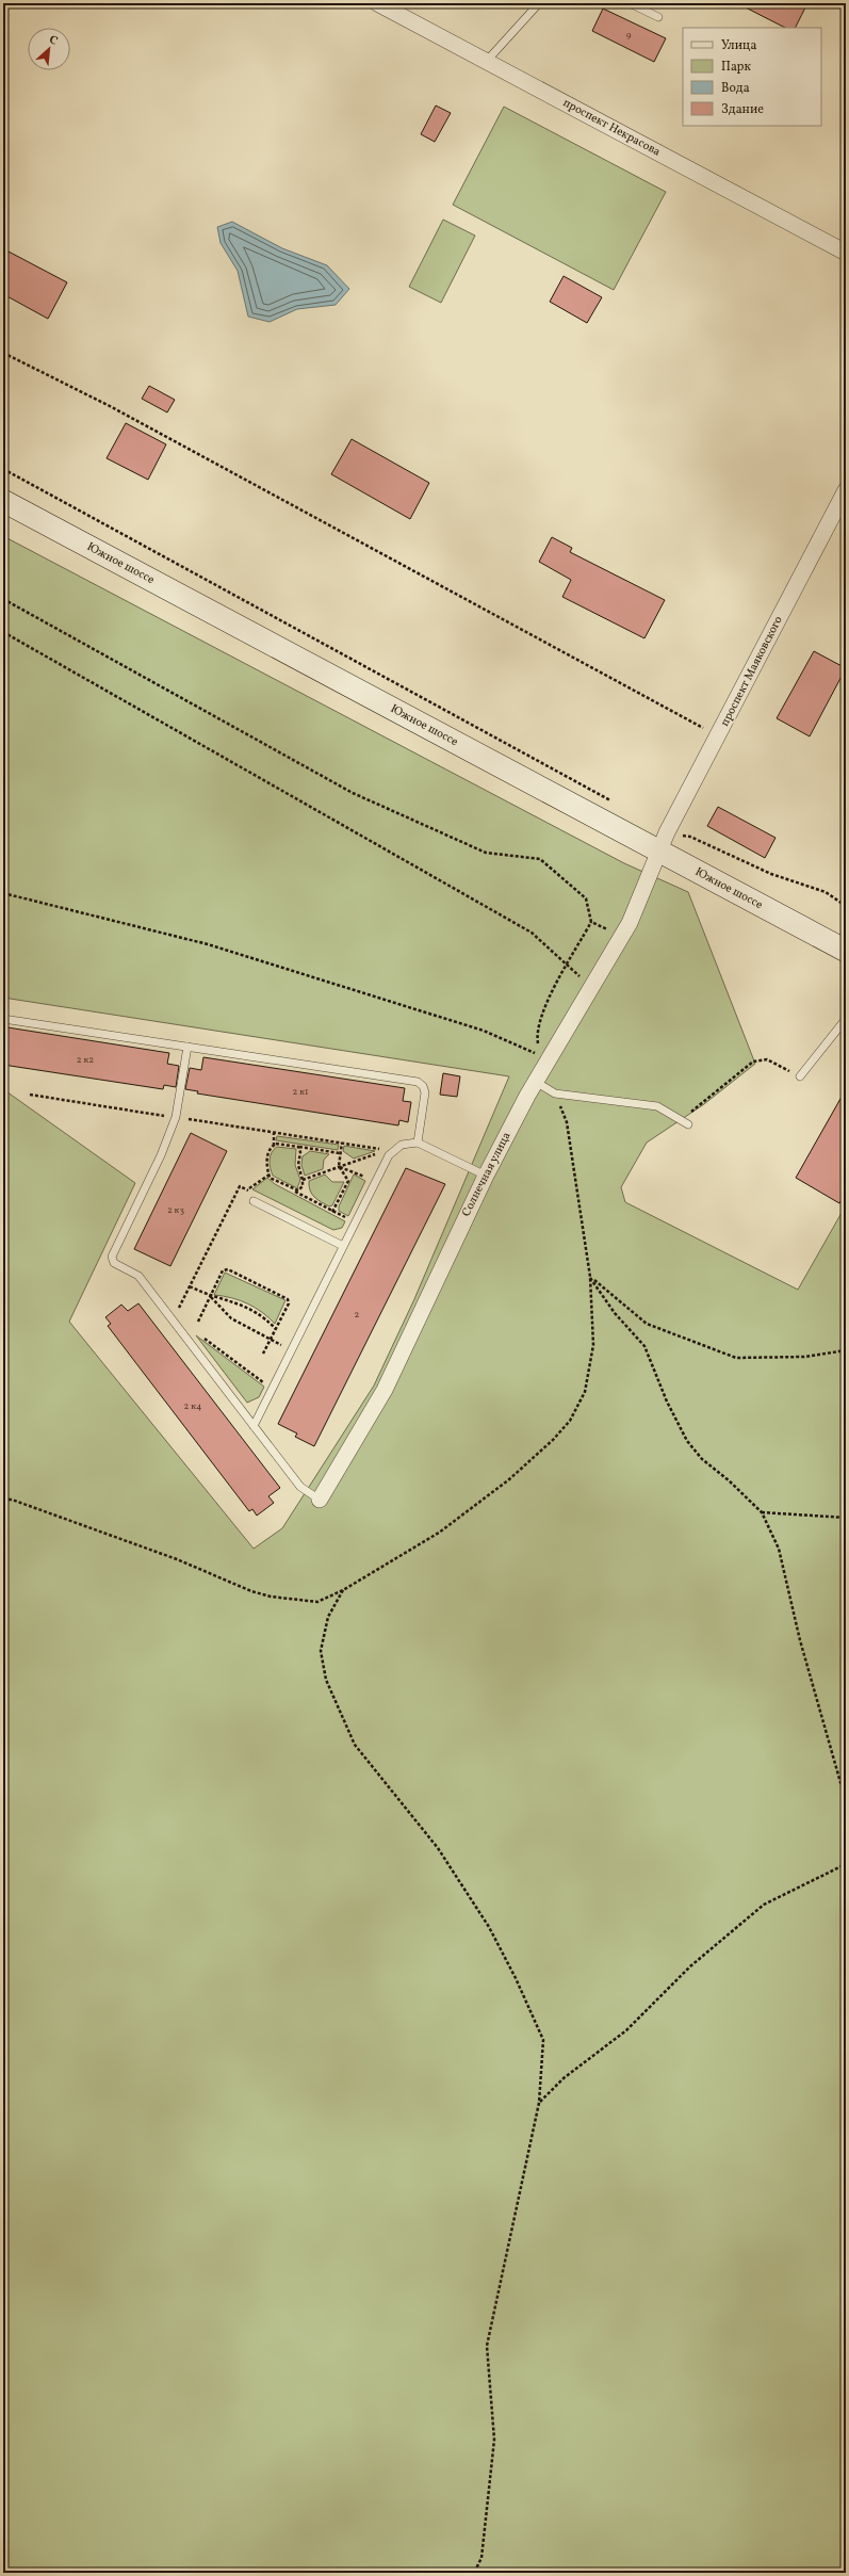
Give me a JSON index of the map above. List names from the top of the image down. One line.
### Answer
{"streets":{"street":["проспект Некрасова","Южное шоссе","проспект Маяковского","Солнечная улица"]},"crossings":[["Южное шоссе","проспект Маяковского"],["Южное шоссе","Солнечная улица"],["проспект Маяковского","Солнечная улица"]],"house_numbers":["9","2 к2","2 к1","2 к3","2","2 к4"],"legend":["Улица","Парк","Вода","Здание"],"north":"top right"}
